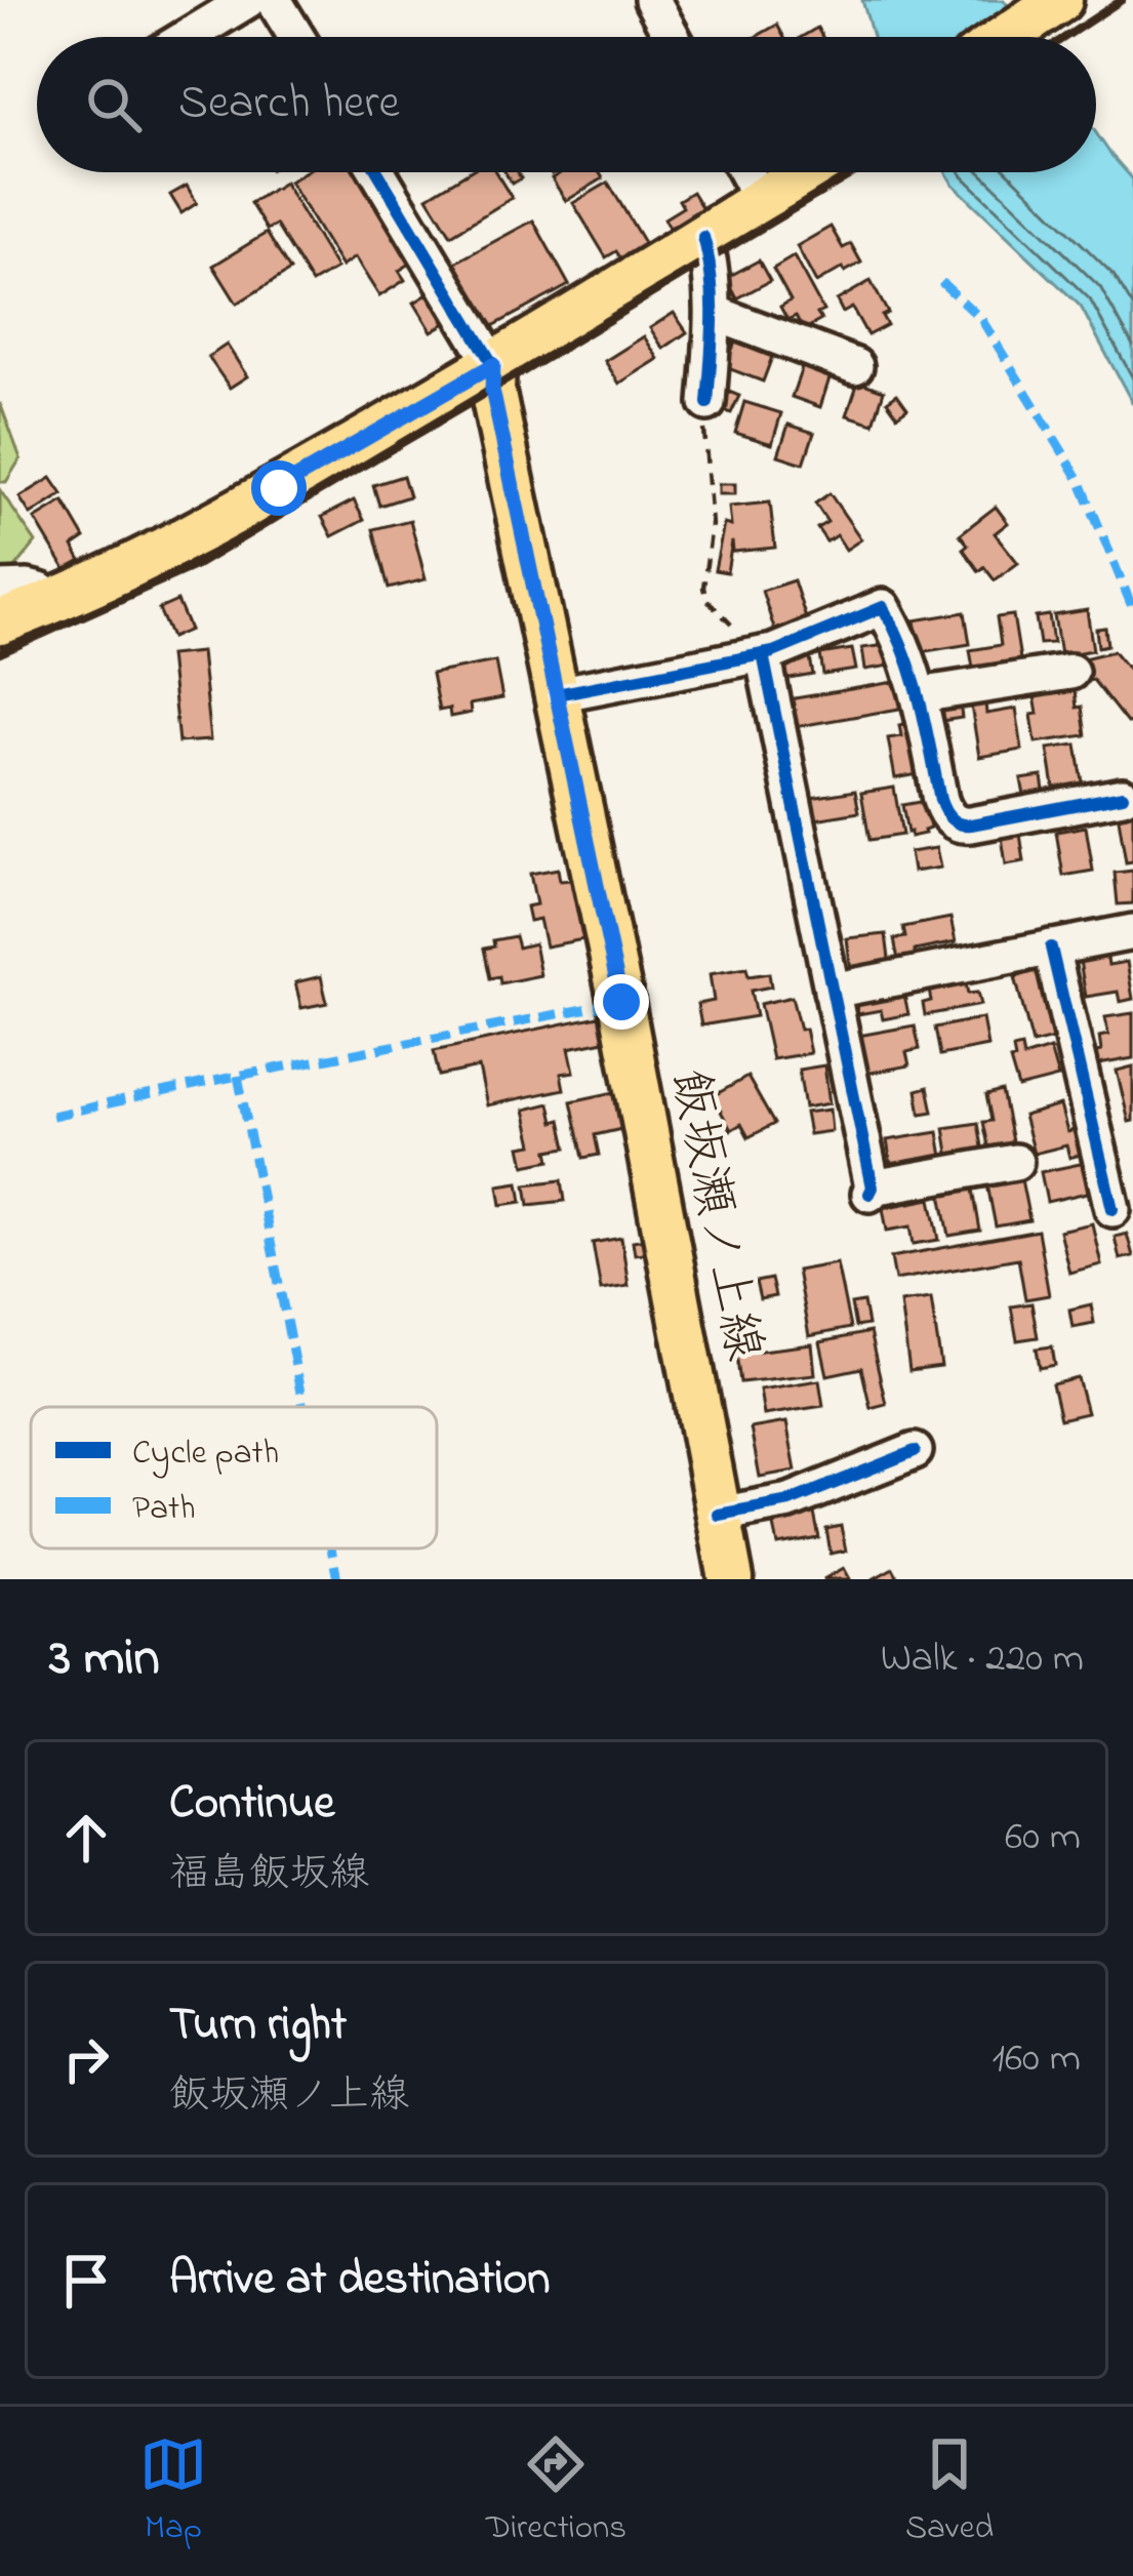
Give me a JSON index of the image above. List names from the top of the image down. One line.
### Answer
{"streets":{"main road":["飯坂瀬ノ上線"]},"legend":["Cycle path","Path"],"page":{"search":"Search here","heading":["3 min","Walk · 220 m"],"list":[["Continue","福島飯坂線","60 m"],["Turn right","飯坂瀬ノ上線","160 m"],"Arrive at destination"],"nav":["Map","Directions","Saved"]}}
